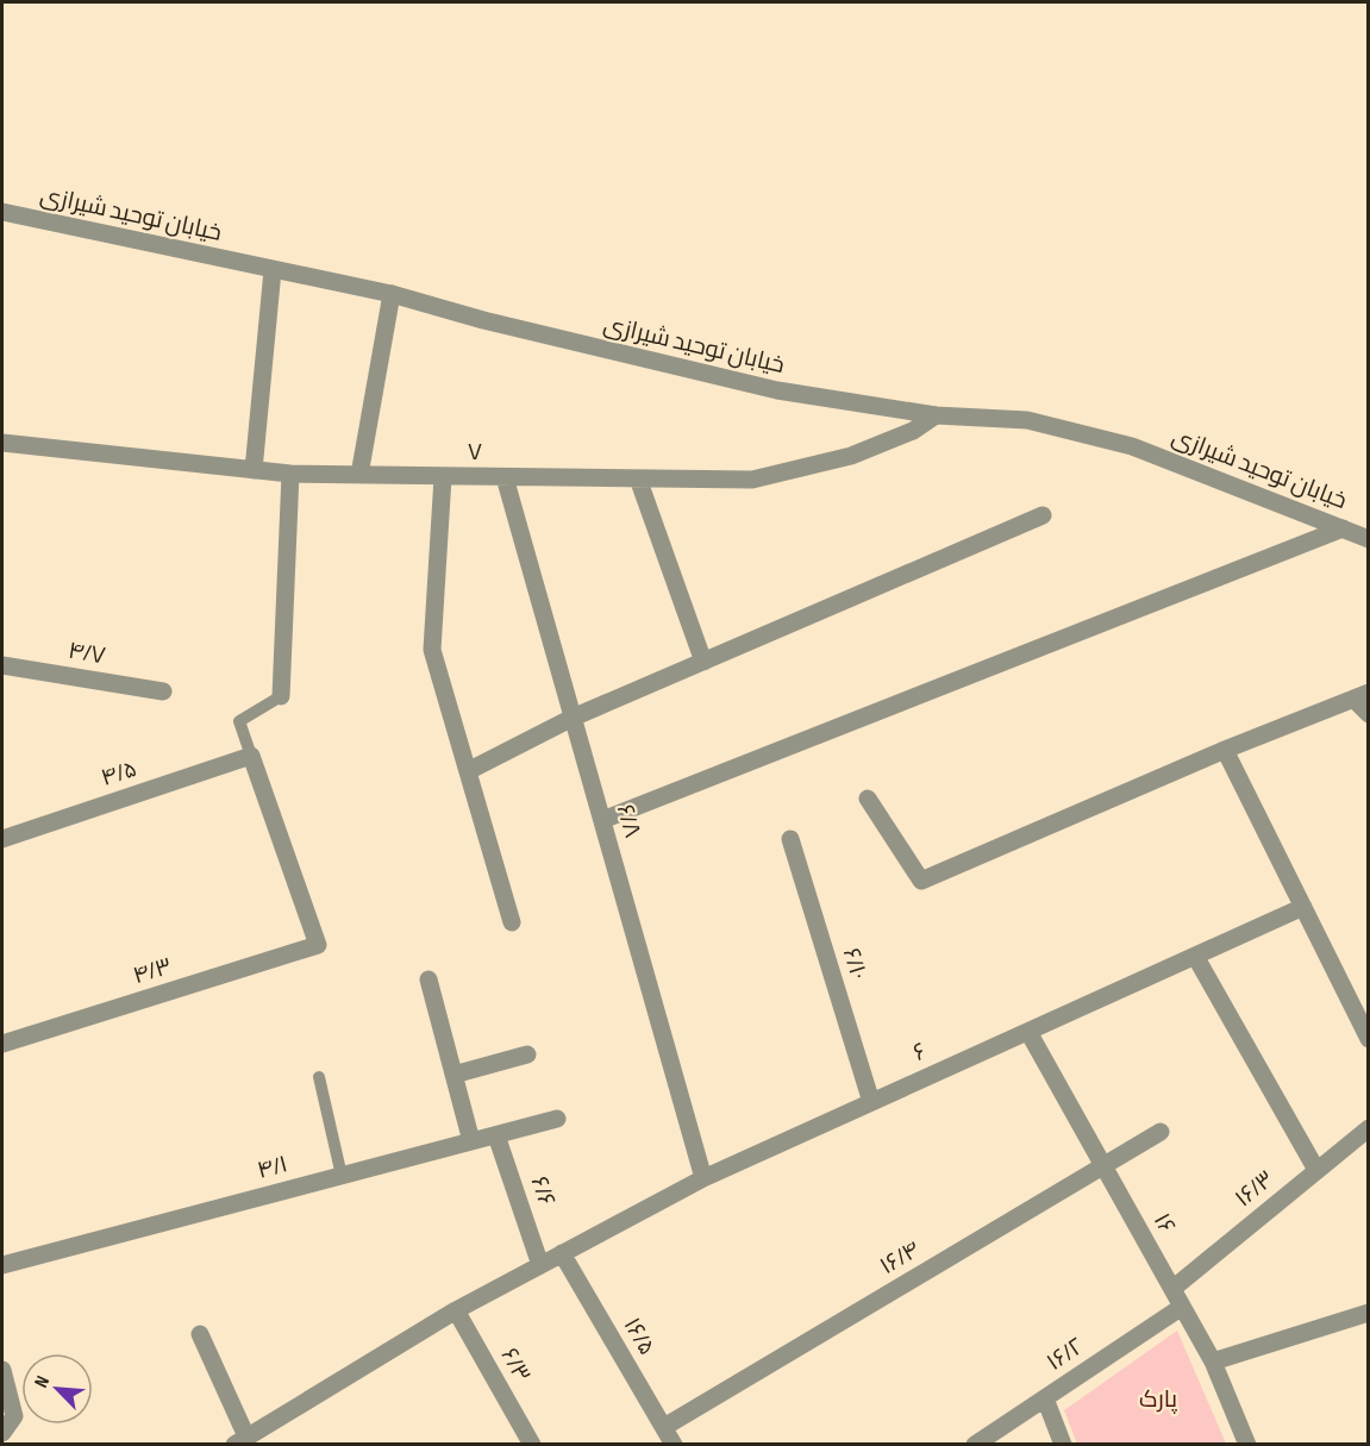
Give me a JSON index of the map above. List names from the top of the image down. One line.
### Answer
{"streets":{"street":["خیابان توحید شیرازی","۷","۴/۷","۴/۵","۶/۸","۶/۱۰","۴/۳","۶","۴/۱","۱۶/۳","۶/۶","۱۶","۱۶/۴","۱۶/۵","۱۶/۲","۶/۳"]},"crossings":[["خیابان توحید شیرازی","۷"],["۷","۶/۸"],["۴/۵","۴/۳"],["۶/۸","۶"],["۶/۱۰","۶"],["۶","۶/۶"],["۶","۱۶"],["۶","۱۶/۵"],["۶","۶/۳"],["۴/۱","۶/۶"],["۱۶/۳","۱۶"],["۱۶","۱۶/۴"],["۱۶","۱۶/۲"],["۱۶/۴","۱۶/۵"]],"parks":["پارک"],"north":"top left"}
